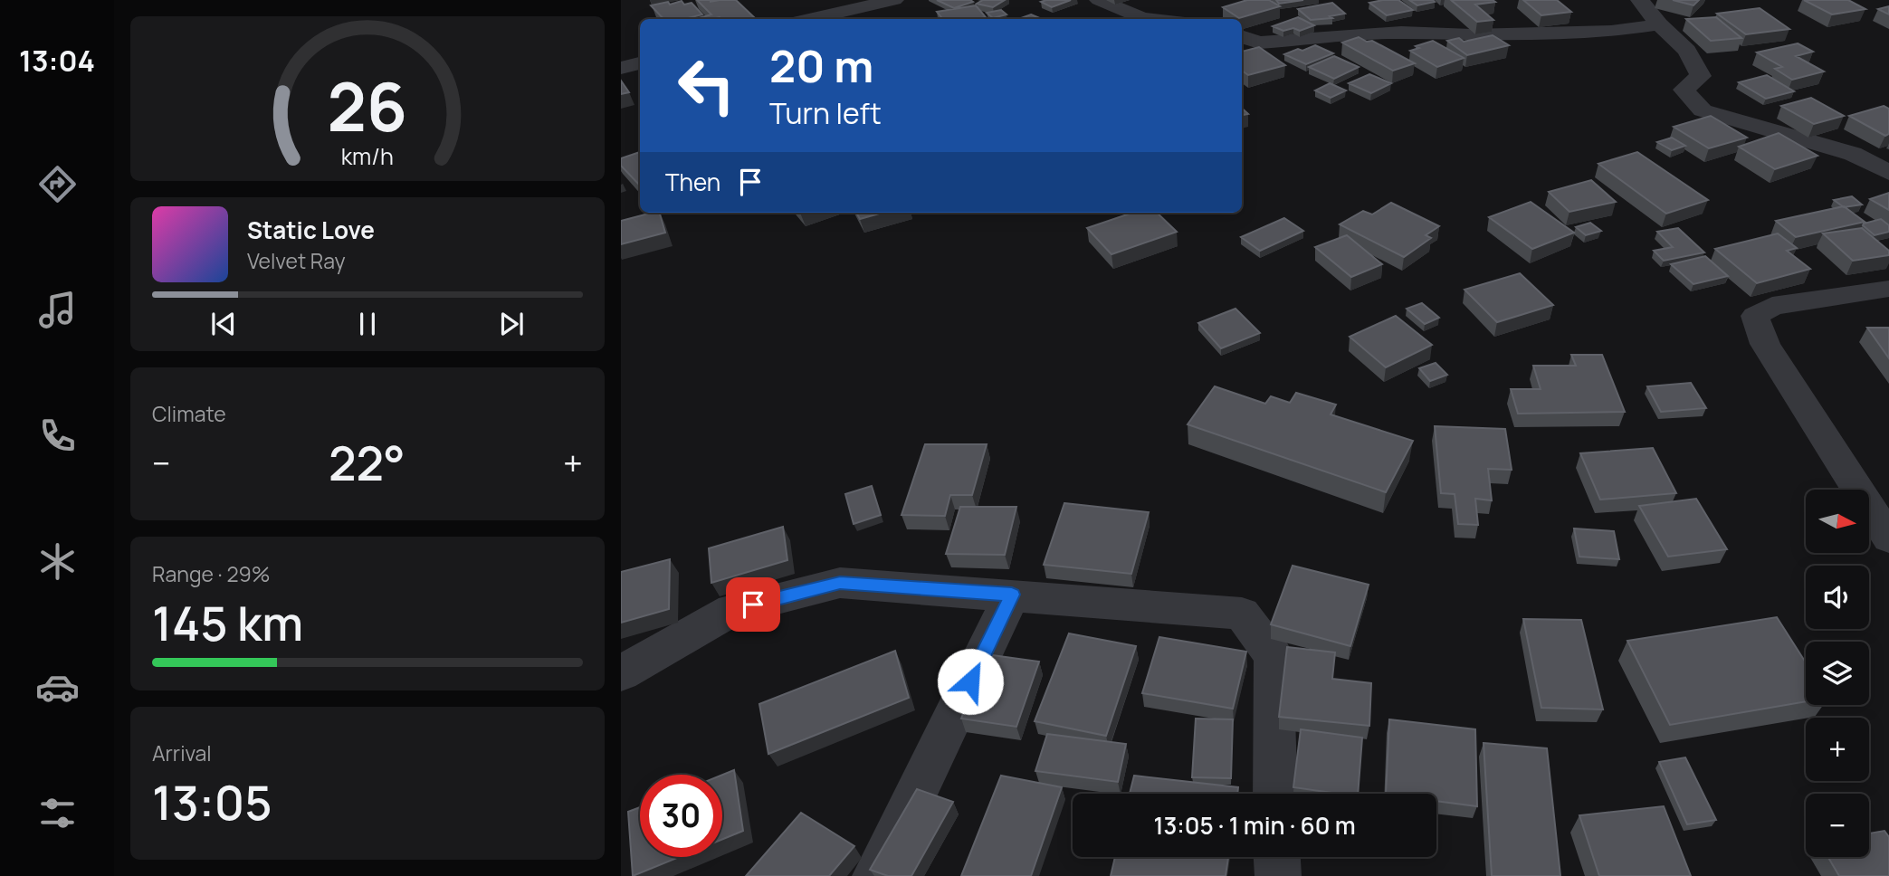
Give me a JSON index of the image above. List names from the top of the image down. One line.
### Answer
{"north":"right","page":{"tabs":"13:04","turn":["20 m","Turn left"],"then":"Then","song":["Static Love","Velvet Ray"],"tile":["Climate",["Range · 29%","145 km"],["Arrival","13:05"]],"heat":["−","22°","+"],"map_buttons":["+","−"],"limit":"30","trip":"13:05 · 1 min · 60 m","gauge":["26","km/h"]}}
